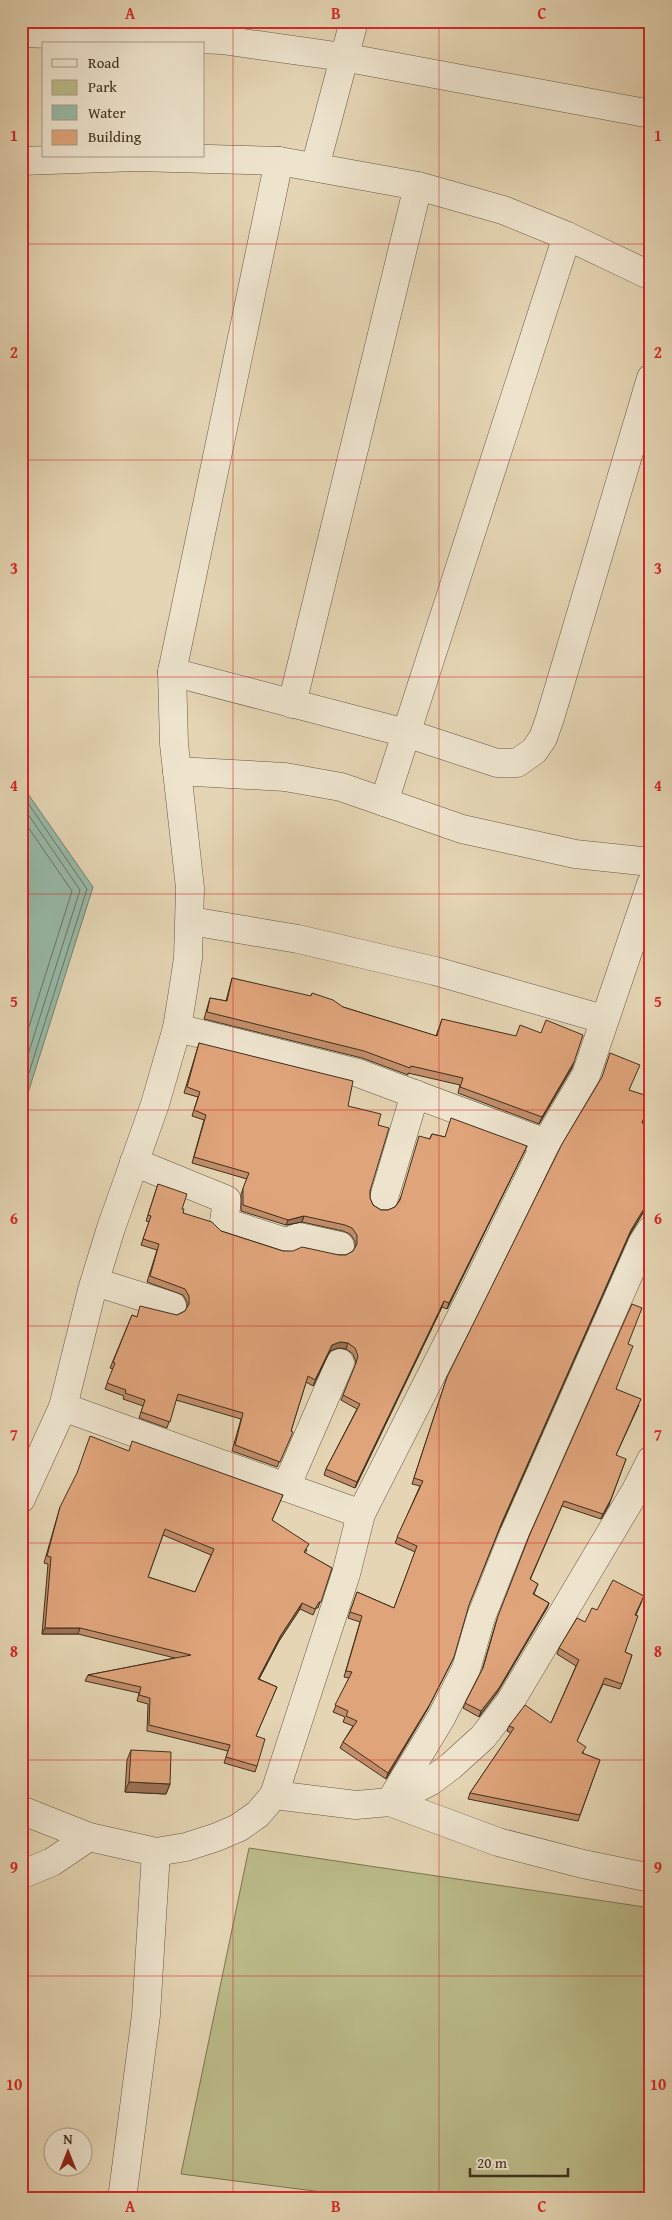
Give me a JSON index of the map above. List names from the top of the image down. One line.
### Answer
{"legend":["Road","Park","Water","Building"],"scale_bar":"20 m","north":"top","grid":{"columns":["A","B","C"],"rows":["1","2","3","4","5","6","7","8","9","10"]}}
